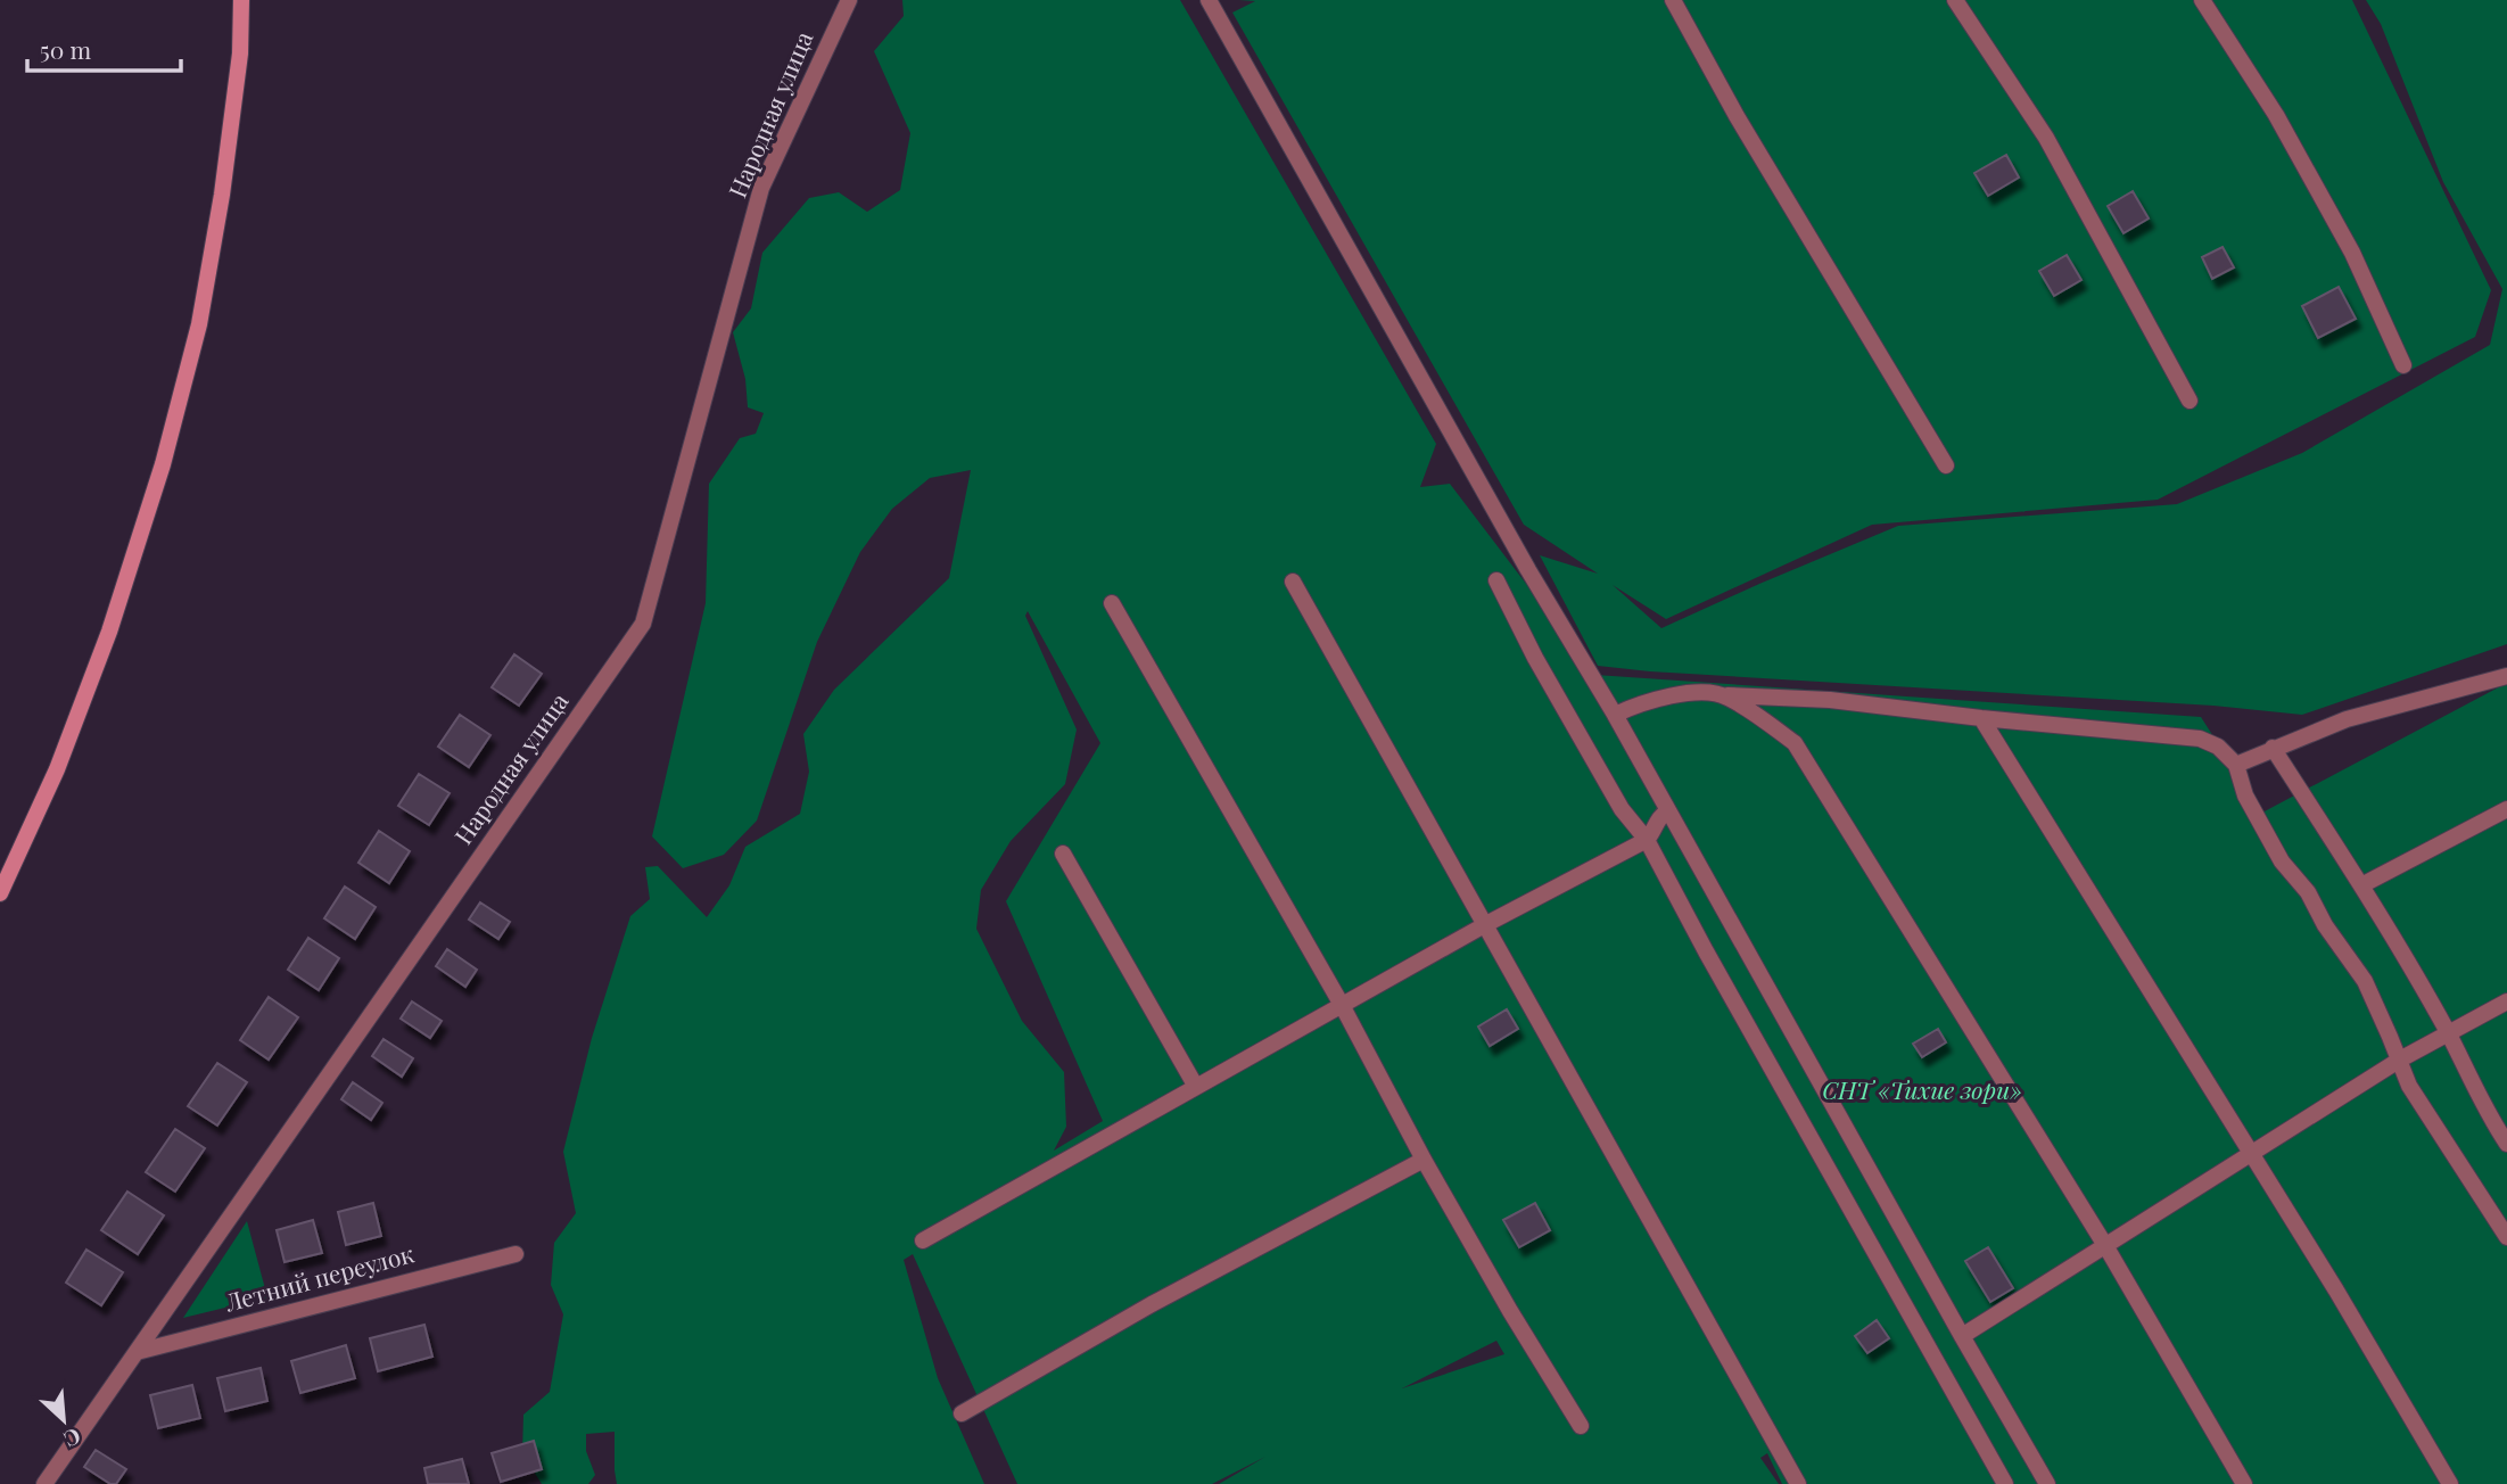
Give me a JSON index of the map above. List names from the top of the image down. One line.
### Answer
{"streets":{"street":["Народная улица","Летний переулок"]},"crossings":[["Народная улица","Летний переулок"]],"parks":["СНТ «Тихие зори»"],"scale_bar":"50 m","north":"bottom right"}
